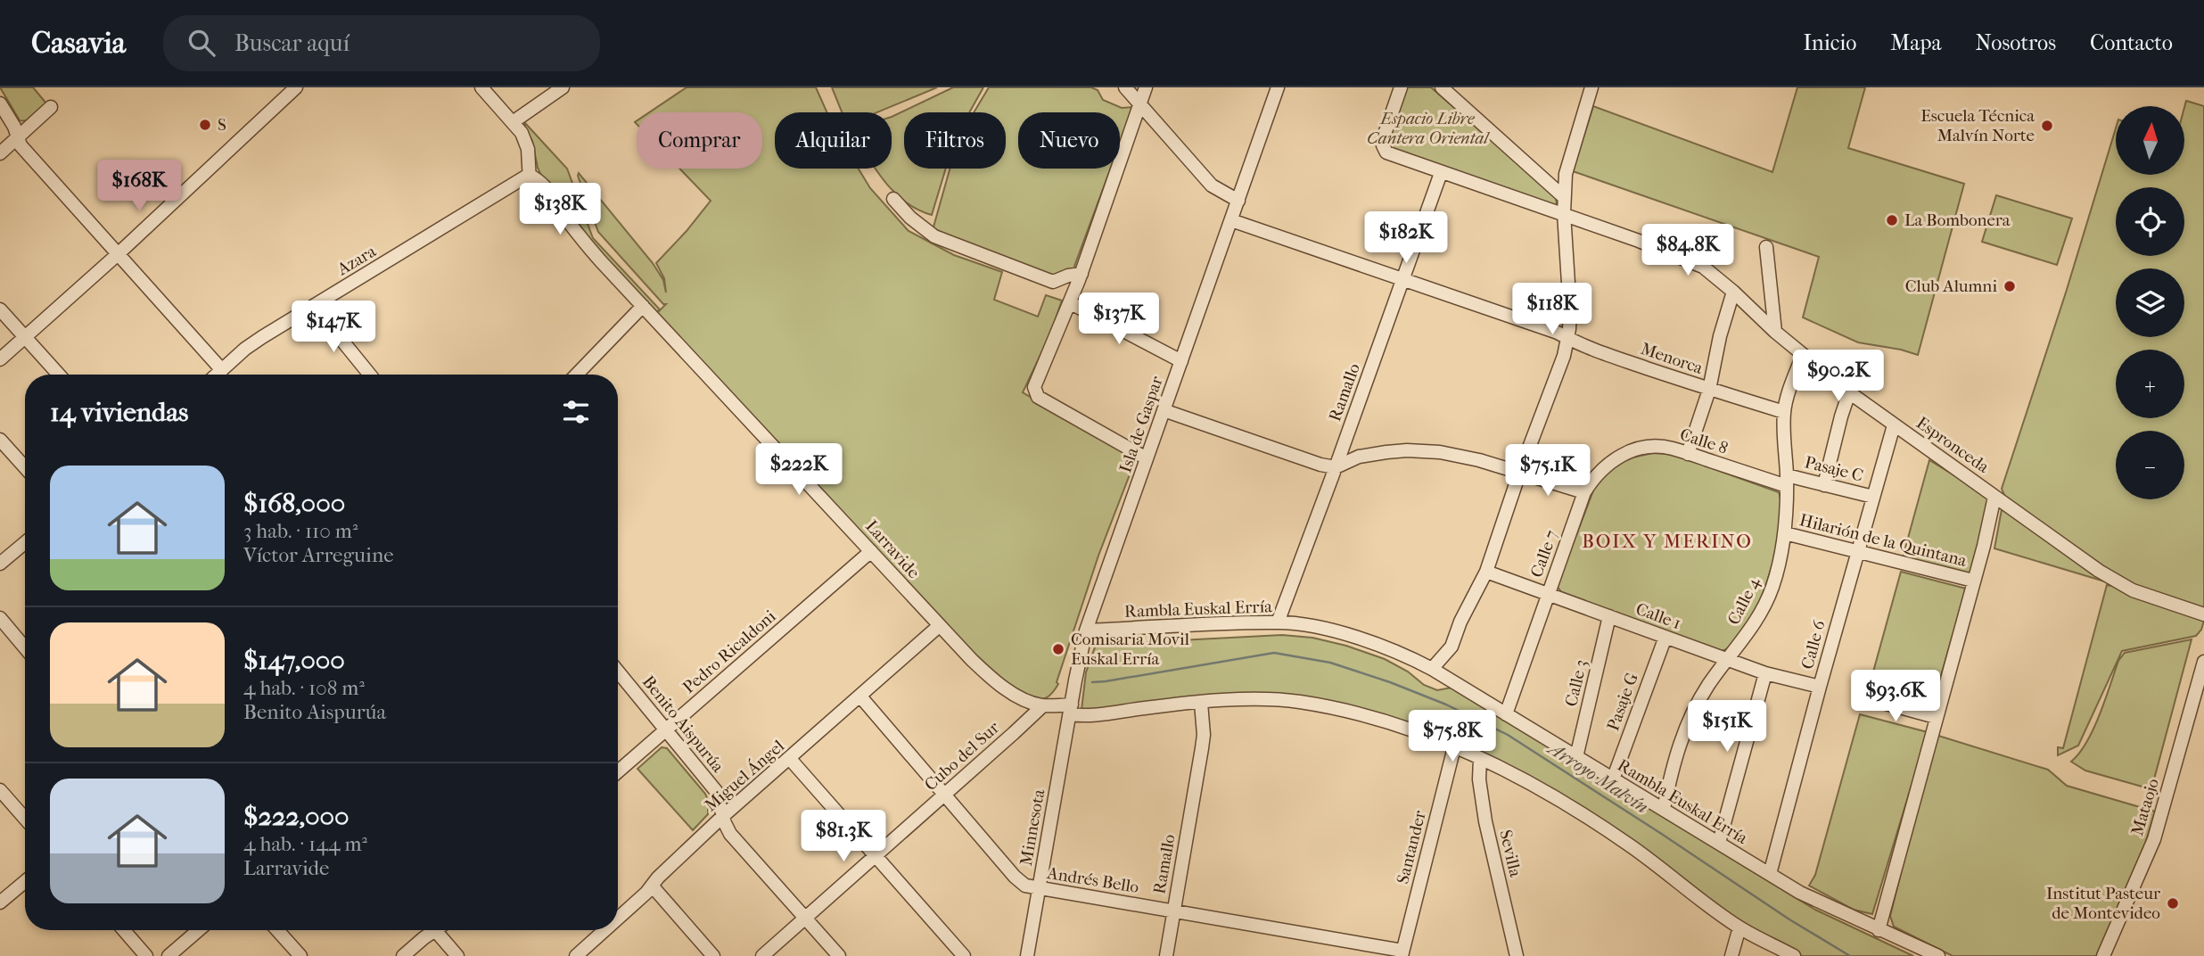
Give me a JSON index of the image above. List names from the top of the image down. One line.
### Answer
{"streets":{"street":["Azara","Menorca","Ramallo","Isla de Gaspar","Calle 8","Espronceda","Pasaje C","Hilarión de la Quintana","Larravide","Calle 7","Calle 4","Rambla Euskal Erría","Calle 1","Calle 6","Pedro Ricaldoni","Calle 3","Pasaje G","Benito Aispurúa","Cubo del Sur","Miguel Ángel","Mataojo","Minnesota","Santander","Sevilla","Andrés Bello"]},"crossings":[["Azara","Larravide"],["Menorca","Ramallo"],["Menorca","Isla de Gaspar"],["Menorca","Calle 4"],["Ramallo","Espronceda"],["Ramallo","Rambla Euskal Erría"],["Ramallo","Andrés Bello"],["Isla de Gaspar","Larravide"],["Isla de Gaspar","Rambla Euskal Erría"],["Isla de Gaspar","Minnesota"],["Calle 8","Pasaje C"],["Calle 8","Calle 7"],["Calle 8","Calle 4"],["Espronceda","Calle 4"],["Espronceda","Calle 6"],["Pasaje C","Calle 4"],["Pasaje C","Calle 6"],["Hilarión de la Quintana","Calle 4"],["Hilarión de la Quintana","Calle 6"],["Larravide","Pedro Ricaldoni"],["Larravide","Cubo del Sur"],["Larravide","Miguel Ángel"],["Larravide","Minnesota"],["Calle 7","Rambla Euskal Erría"],["Calle 7","Calle 1"],["Calle 4","Rambla Euskal Erría"],["Calle 4","Calle 1"],["Rambla Euskal Erría","Calle 6"],["Rambla Euskal Erría","Calle 3"],["Rambla Euskal Erría","Pasaje G"],["Calle 1","Calle 6"],["Calle 1","Calle 3"],["Calle 1","Pasaje G"],["Pedro Ricaldoni","Benito Aispurúa"],["Benito Aispurúa","Cubo del Sur"],["Benito Aispurúa","Miguel Ángel"],["Cubo del Sur","Andrés Bello"],["Miguel Ángel","Andrés Bello"],["Minnesota","Andrés Bello"],["Santander","Andrés Bello"]],"districts":["BOIX Y MERINO"],"water":["Arroyo Malvín"],"parks":["Espacio Libre Cantera Oriental"],"places":["S","Escuela Técnica Malvín Norte","La Bombonera","Club Alumni","Comisaria Movil Euskal Erría","Institut Pasteur de Montevideo"],"north":"top","page":{"header":"Casavia","search":"Buscar aquí","nav":["Inicio","Mapa","Nosotros","Contacto"],"map_buttons":["+","−"],"chip":["Comprar","Alquilar","Filtros","Nuevo"],"price":["$168K","$138K","$182K","$84.8K","$118K","$137K","$147K","$90.2K","$222K","$75.1K","$93.6K","$151K","$75.8K","$81.3K"],"heading":"14 viviendas","list":[{"name":"$168,000","note":"3 hab. · 110 m² · Víctor Arreguine"},{"name":"$147,000","note":"4 hab. · 108 m² · Benito Aispurúa"},{"name":"$222,000","note":"4 hab. · 144 m² · Larravide"}]}}
